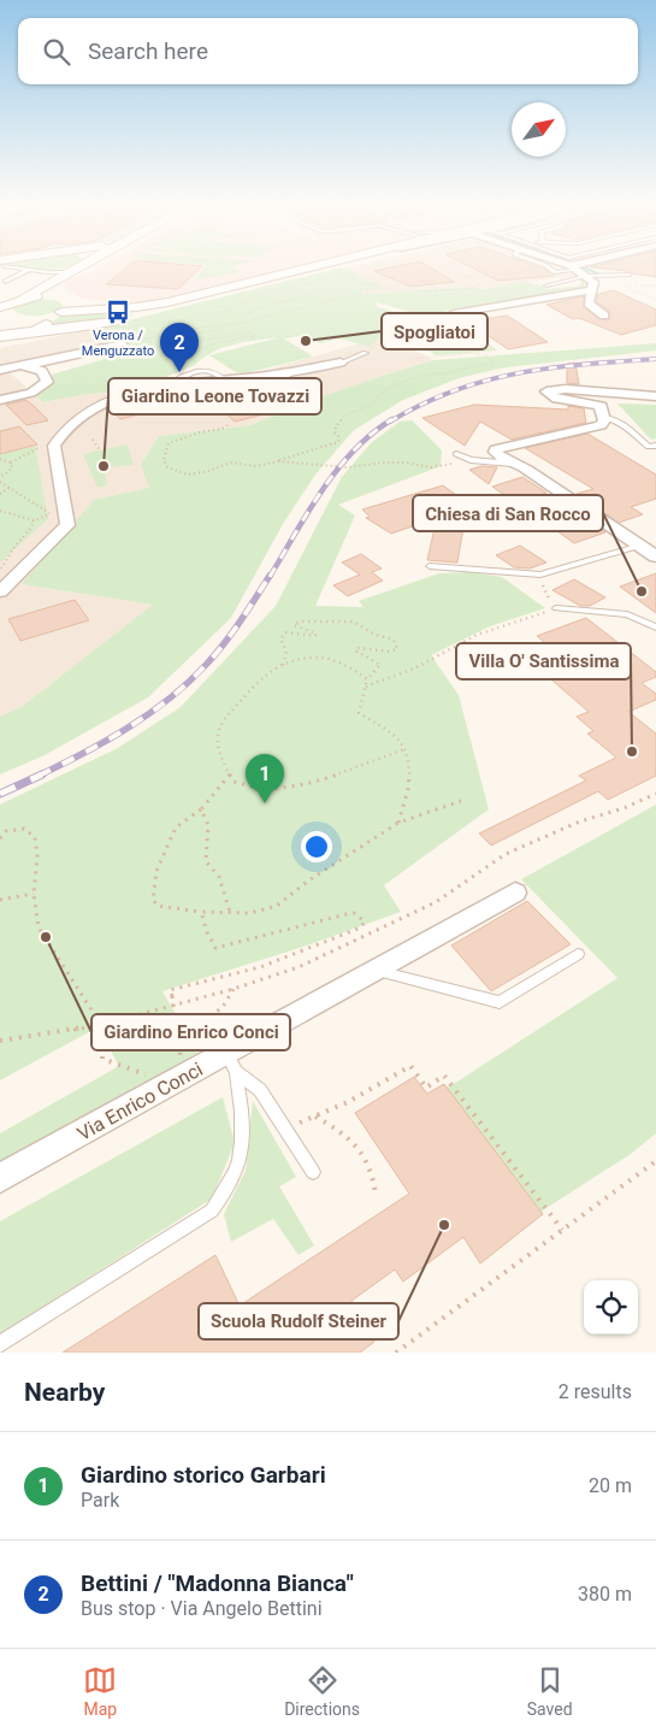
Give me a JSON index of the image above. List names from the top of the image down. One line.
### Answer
{"streets":{"street":["Via Enrico Conci"]},"places":{"bus stop":["Verona / Menguzzato"],"other":["Spogliatoi","Giardino Leone Tovazzi","Chiesa di San Rocco","Villa O' Santissima","Giardino Enrico Conci","Scuola Rudolf Steiner"]},"north":"top right","page":{"search":"Search here","pins":["2","1"],"heading":["Nearby","2 results"],"list":[{"mark":"1","name":"Giardino storico Garbari","note":"Park","value":"20 m"},{"mark":"2","name":"Bettini / \"Madonna Bianca\"","note":"Bus stop · Via Angelo Bettini","value":"380 m"}],"nav":["Map","Directions","Saved"]}}
